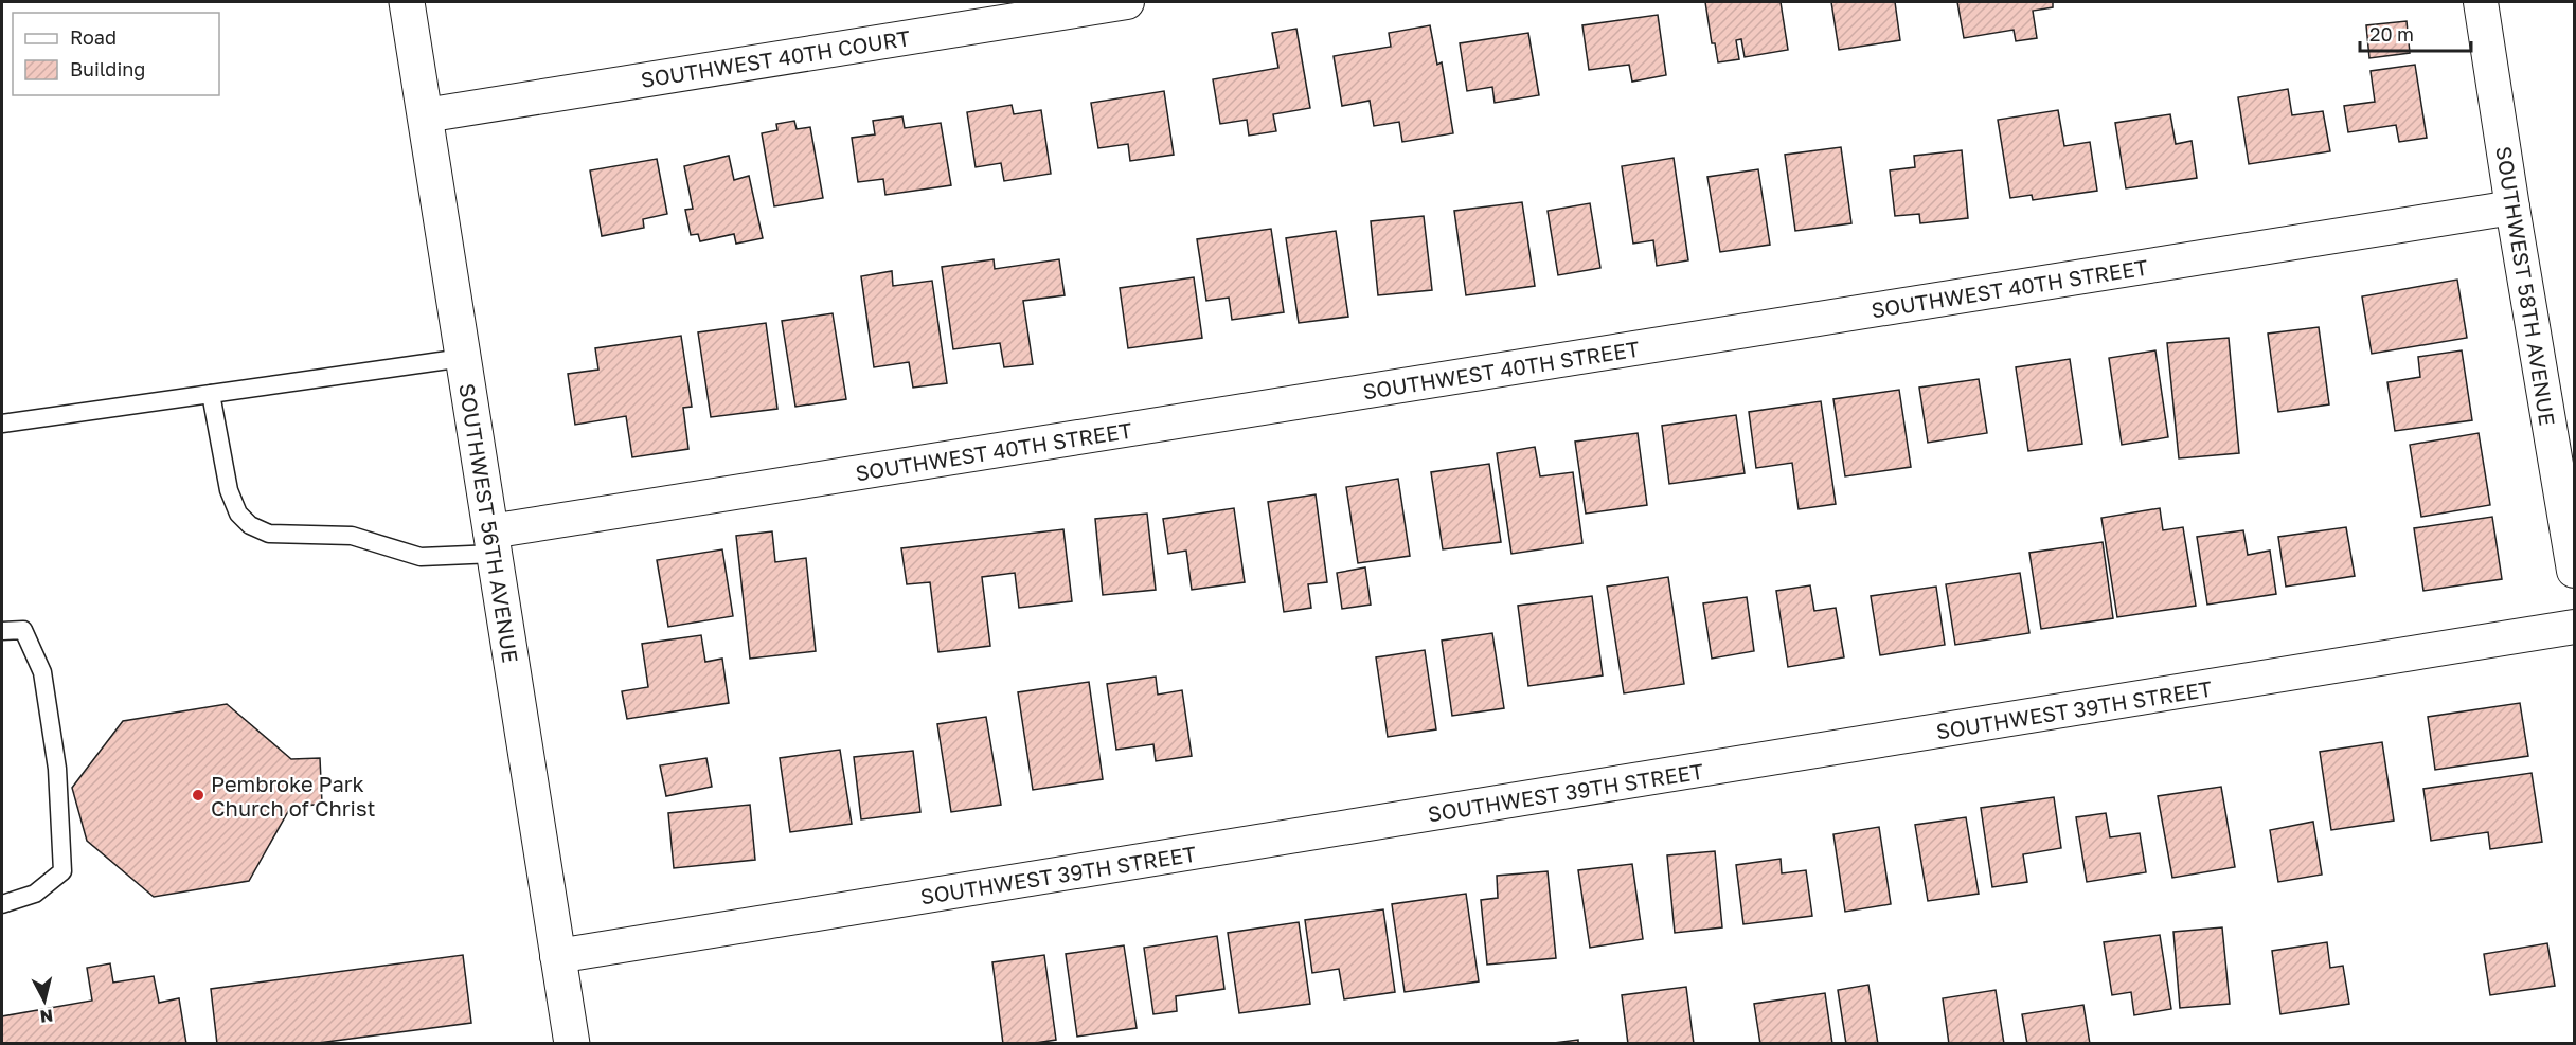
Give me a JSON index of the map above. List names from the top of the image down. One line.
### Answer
{"streets":{"street":["SOUTHWEST 40TH COURT","SOUTHWEST 58TH AVENUE","SOUTHWEST 40TH STREET","SOUTHWEST 56TH AVENUE","SOUTHWEST 39TH STREET"]},"crossings":[["SOUTHWEST 40TH COURT","SOUTHWEST 56TH AVENUE"],["SOUTHWEST 58TH AVENUE","SOUTHWEST 40TH STREET"],["SOUTHWEST 40TH STREET","SOUTHWEST 56TH AVENUE"],["SOUTHWEST 56TH AVENUE","SOUTHWEST 39TH STREET"]],"places":["Pembroke Park Church of Christ"],"legend":["Road","Building"],"scale_bar":"20 m","north":"bottom"}
